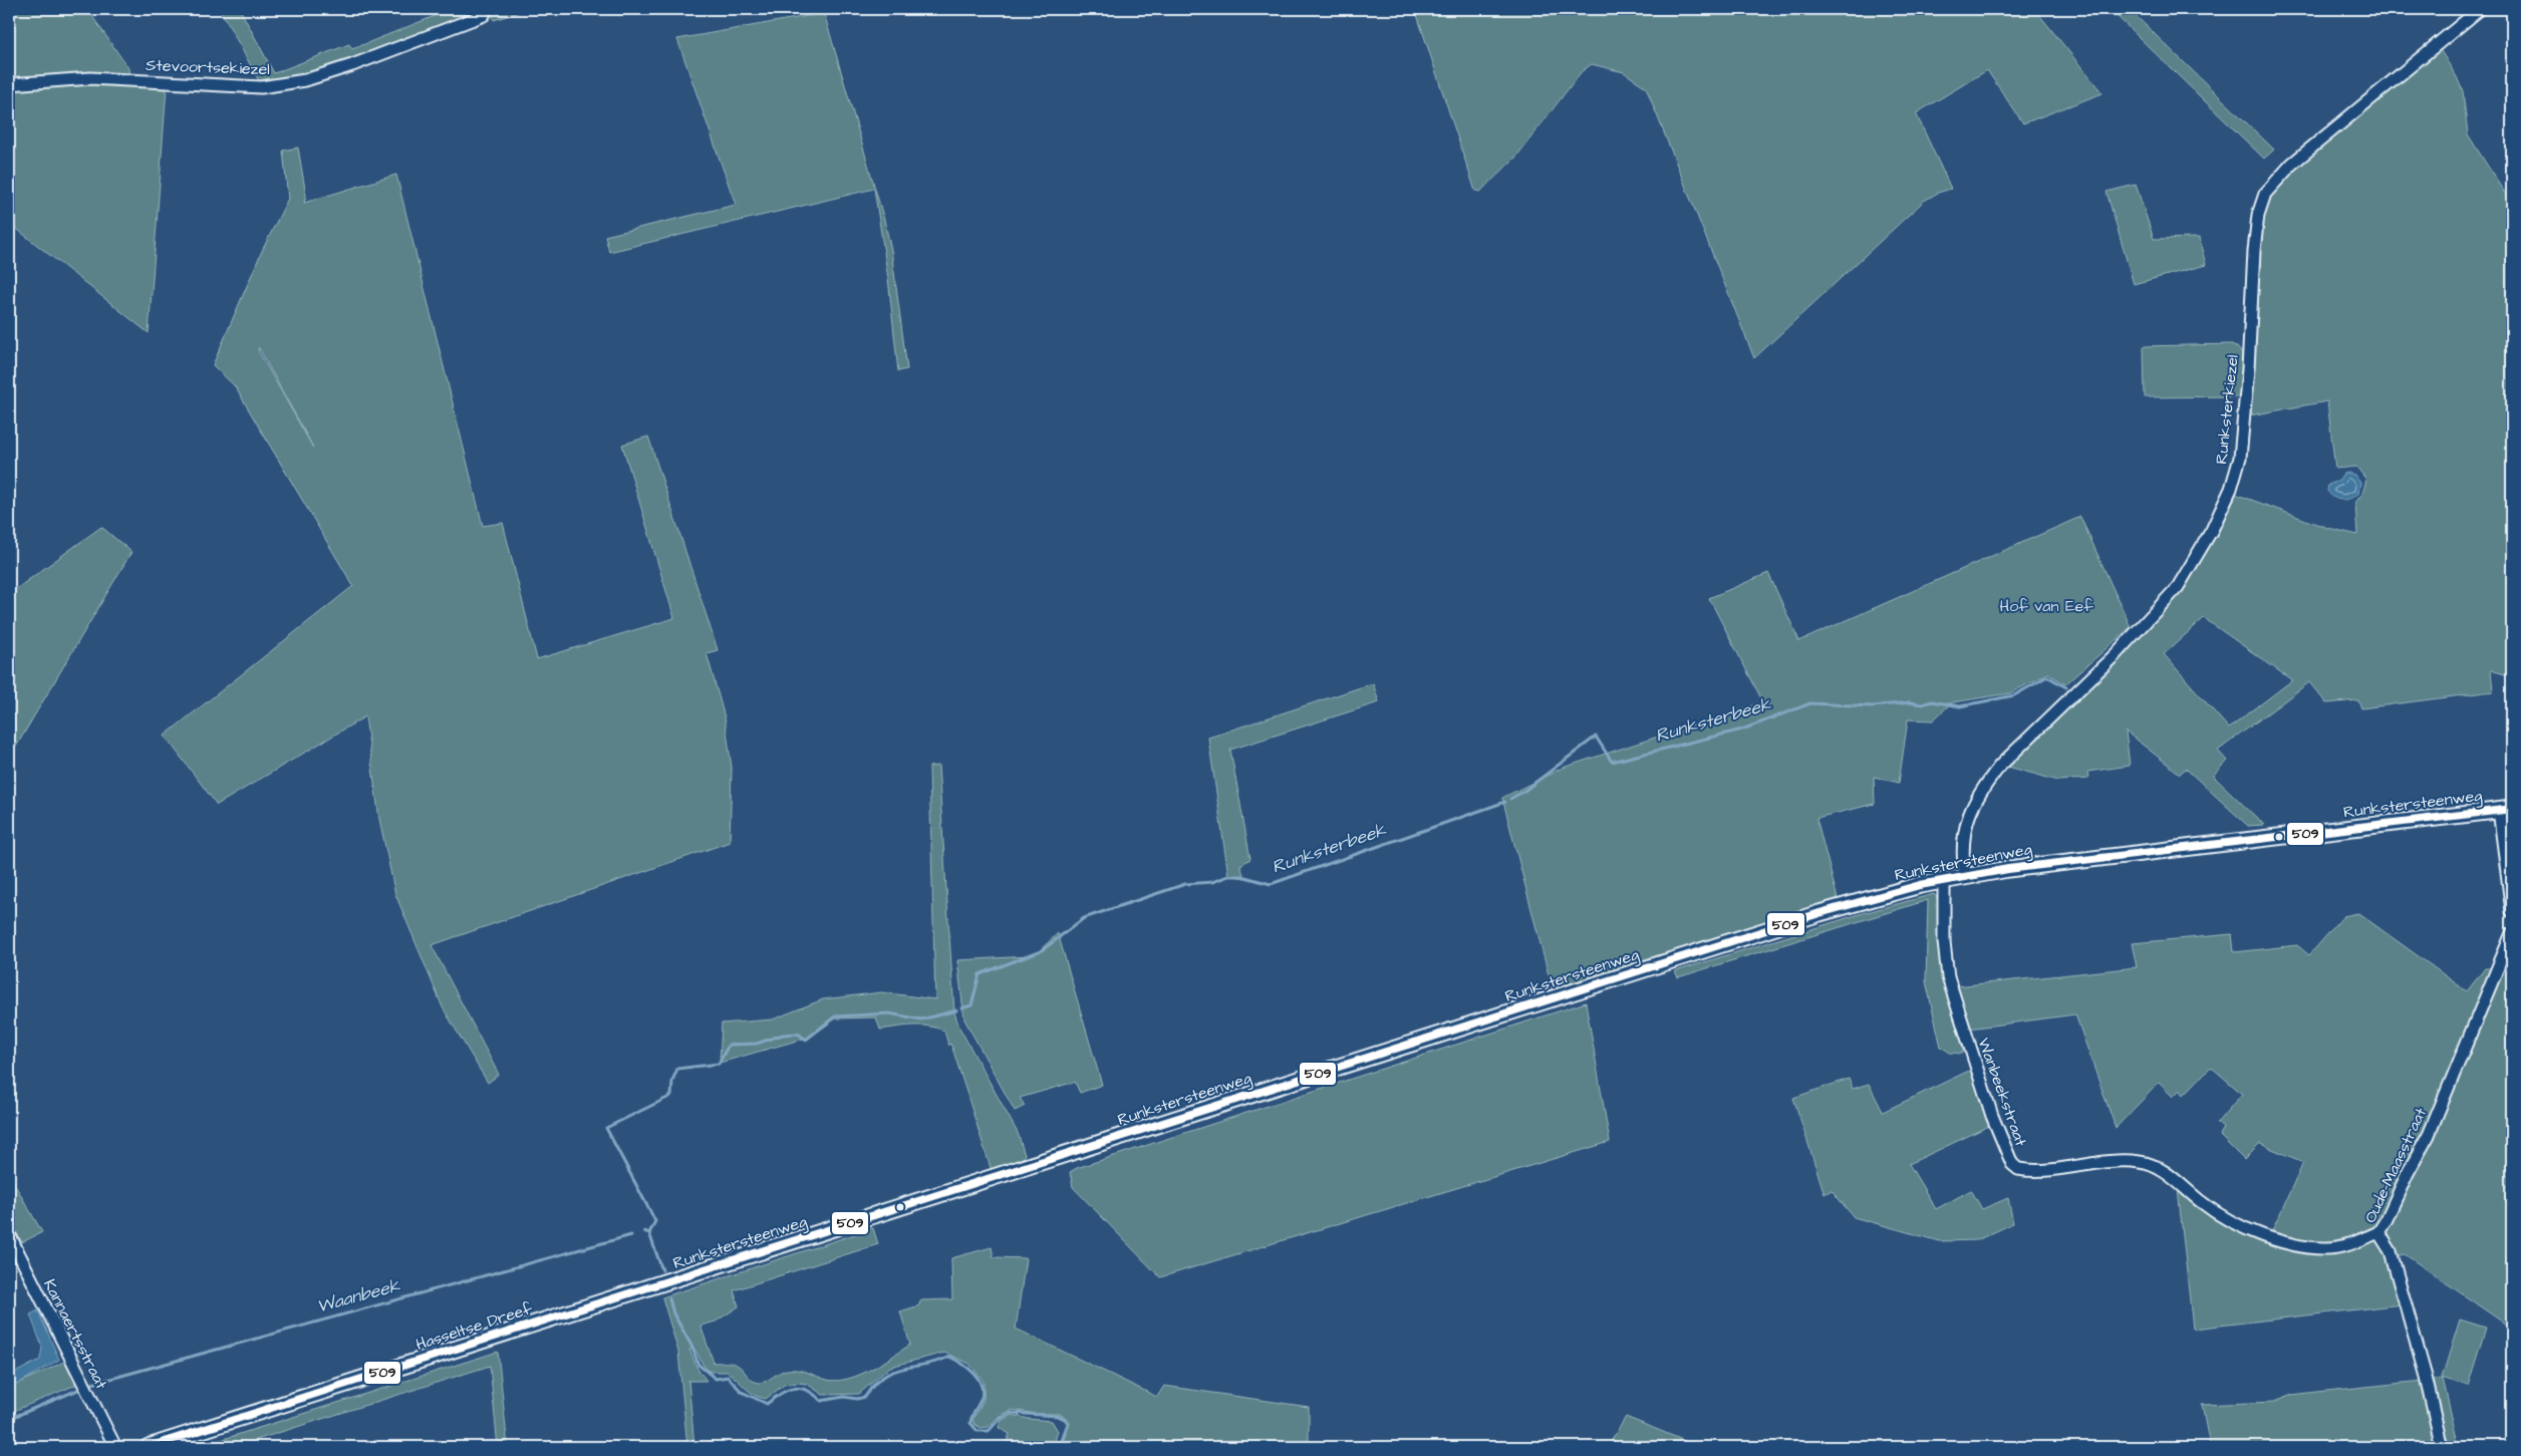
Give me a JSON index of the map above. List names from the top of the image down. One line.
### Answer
{"streets":{"street":["Stevoortsekiezel","Runksterkiezel","Runkstersteenweg","Wanbeekstraat","Oude-Maasstraat","Hasseltse Dreef","Kannaertsstraat"]},"crossings":[["Runksterkiezel","Runkstersteenweg"],["Runkstersteenweg","Wanbeekstraat"],["Runkstersteenweg","Hasseltse Dreef"],["Wanbeekstraat","Oude-Maasstraat"]],"water":["Runksterbeek","Waanbeek"],"parks":["Hof van Eef"],"lines":["transit line 509"]}
